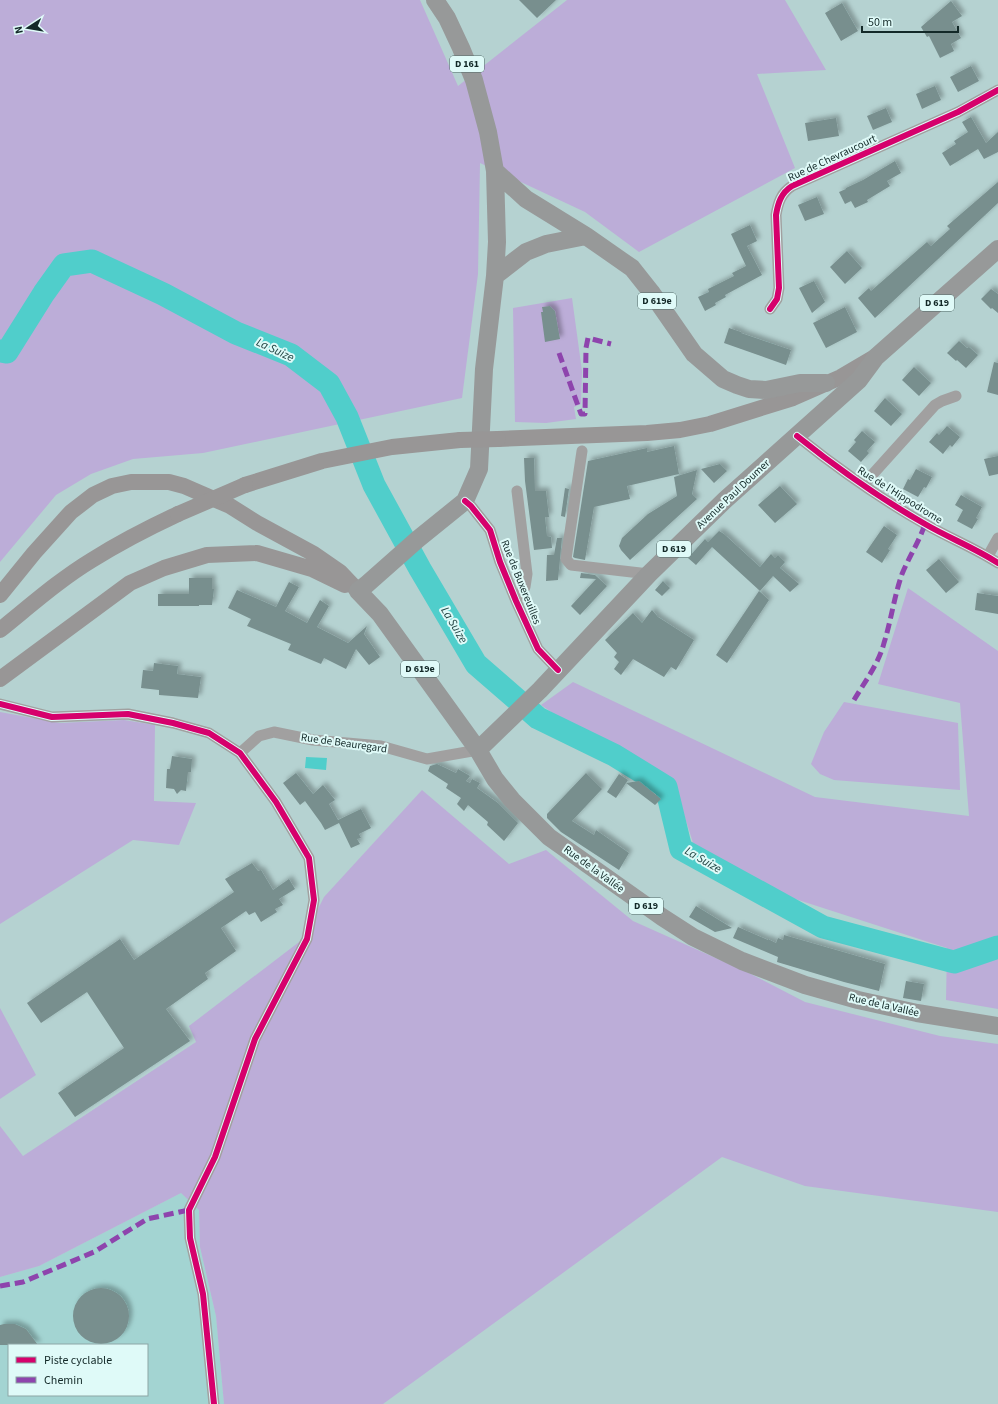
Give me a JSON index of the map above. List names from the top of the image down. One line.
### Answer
{"streets":{"main road":["D 161","D 619e","D 619","Avenue Paul Doumer","Rue de la Vallée"],"street":["Rue de Chevraucourt","Rue de l'Hippodrome","Rue de Buxereuilles","Rue de Beauregard"]},"crossings":[["D 161","D 619e"],["Avenue Paul Doumer","Rue de l'Hippodrome"],["Avenue Paul Doumer","Rue de Buxereuilles"],["Avenue Paul Doumer","Rue de Beauregard"],["Avenue Paul Doumer","Rue de la Vallée"],["Rue de Beauregard","Rue de la Vallée"]],"water":["La Suize"],"legend":["Piste cyclable","Chemin"],"scale_bar":"50 m","north":"left"}
